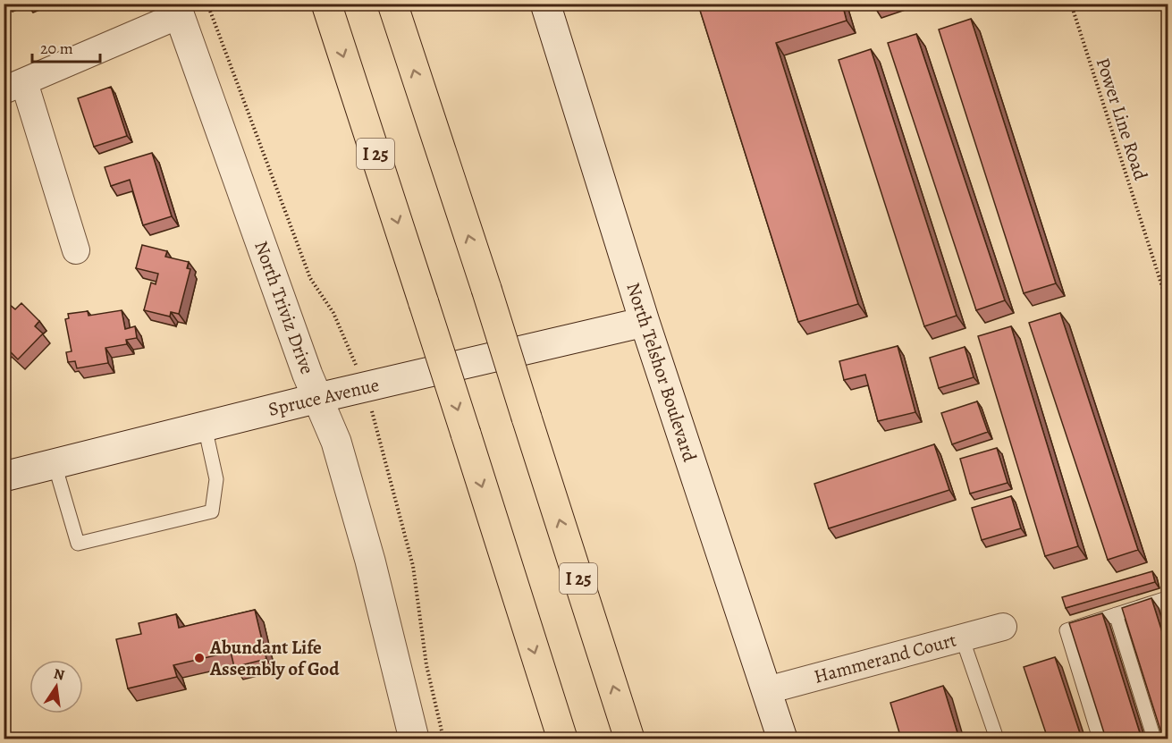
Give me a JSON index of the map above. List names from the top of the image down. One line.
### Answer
{"streets":{"highway":["I 25"],"main road":["North Triviz Drive","North Telshor Boulevard","Spruce Avenue"],"street":["Hammerand Court"],"path":["Power Line Road"]},"crossings":[["North Triviz Drive","Spruce Avenue"],["North Telshor Boulevard","Spruce Avenue"],["North Telshor Boulevard","Hammerand Court"]],"places":["Abundant Life Assembly of God"],"scale_bar":"20 m","north":"top"}
